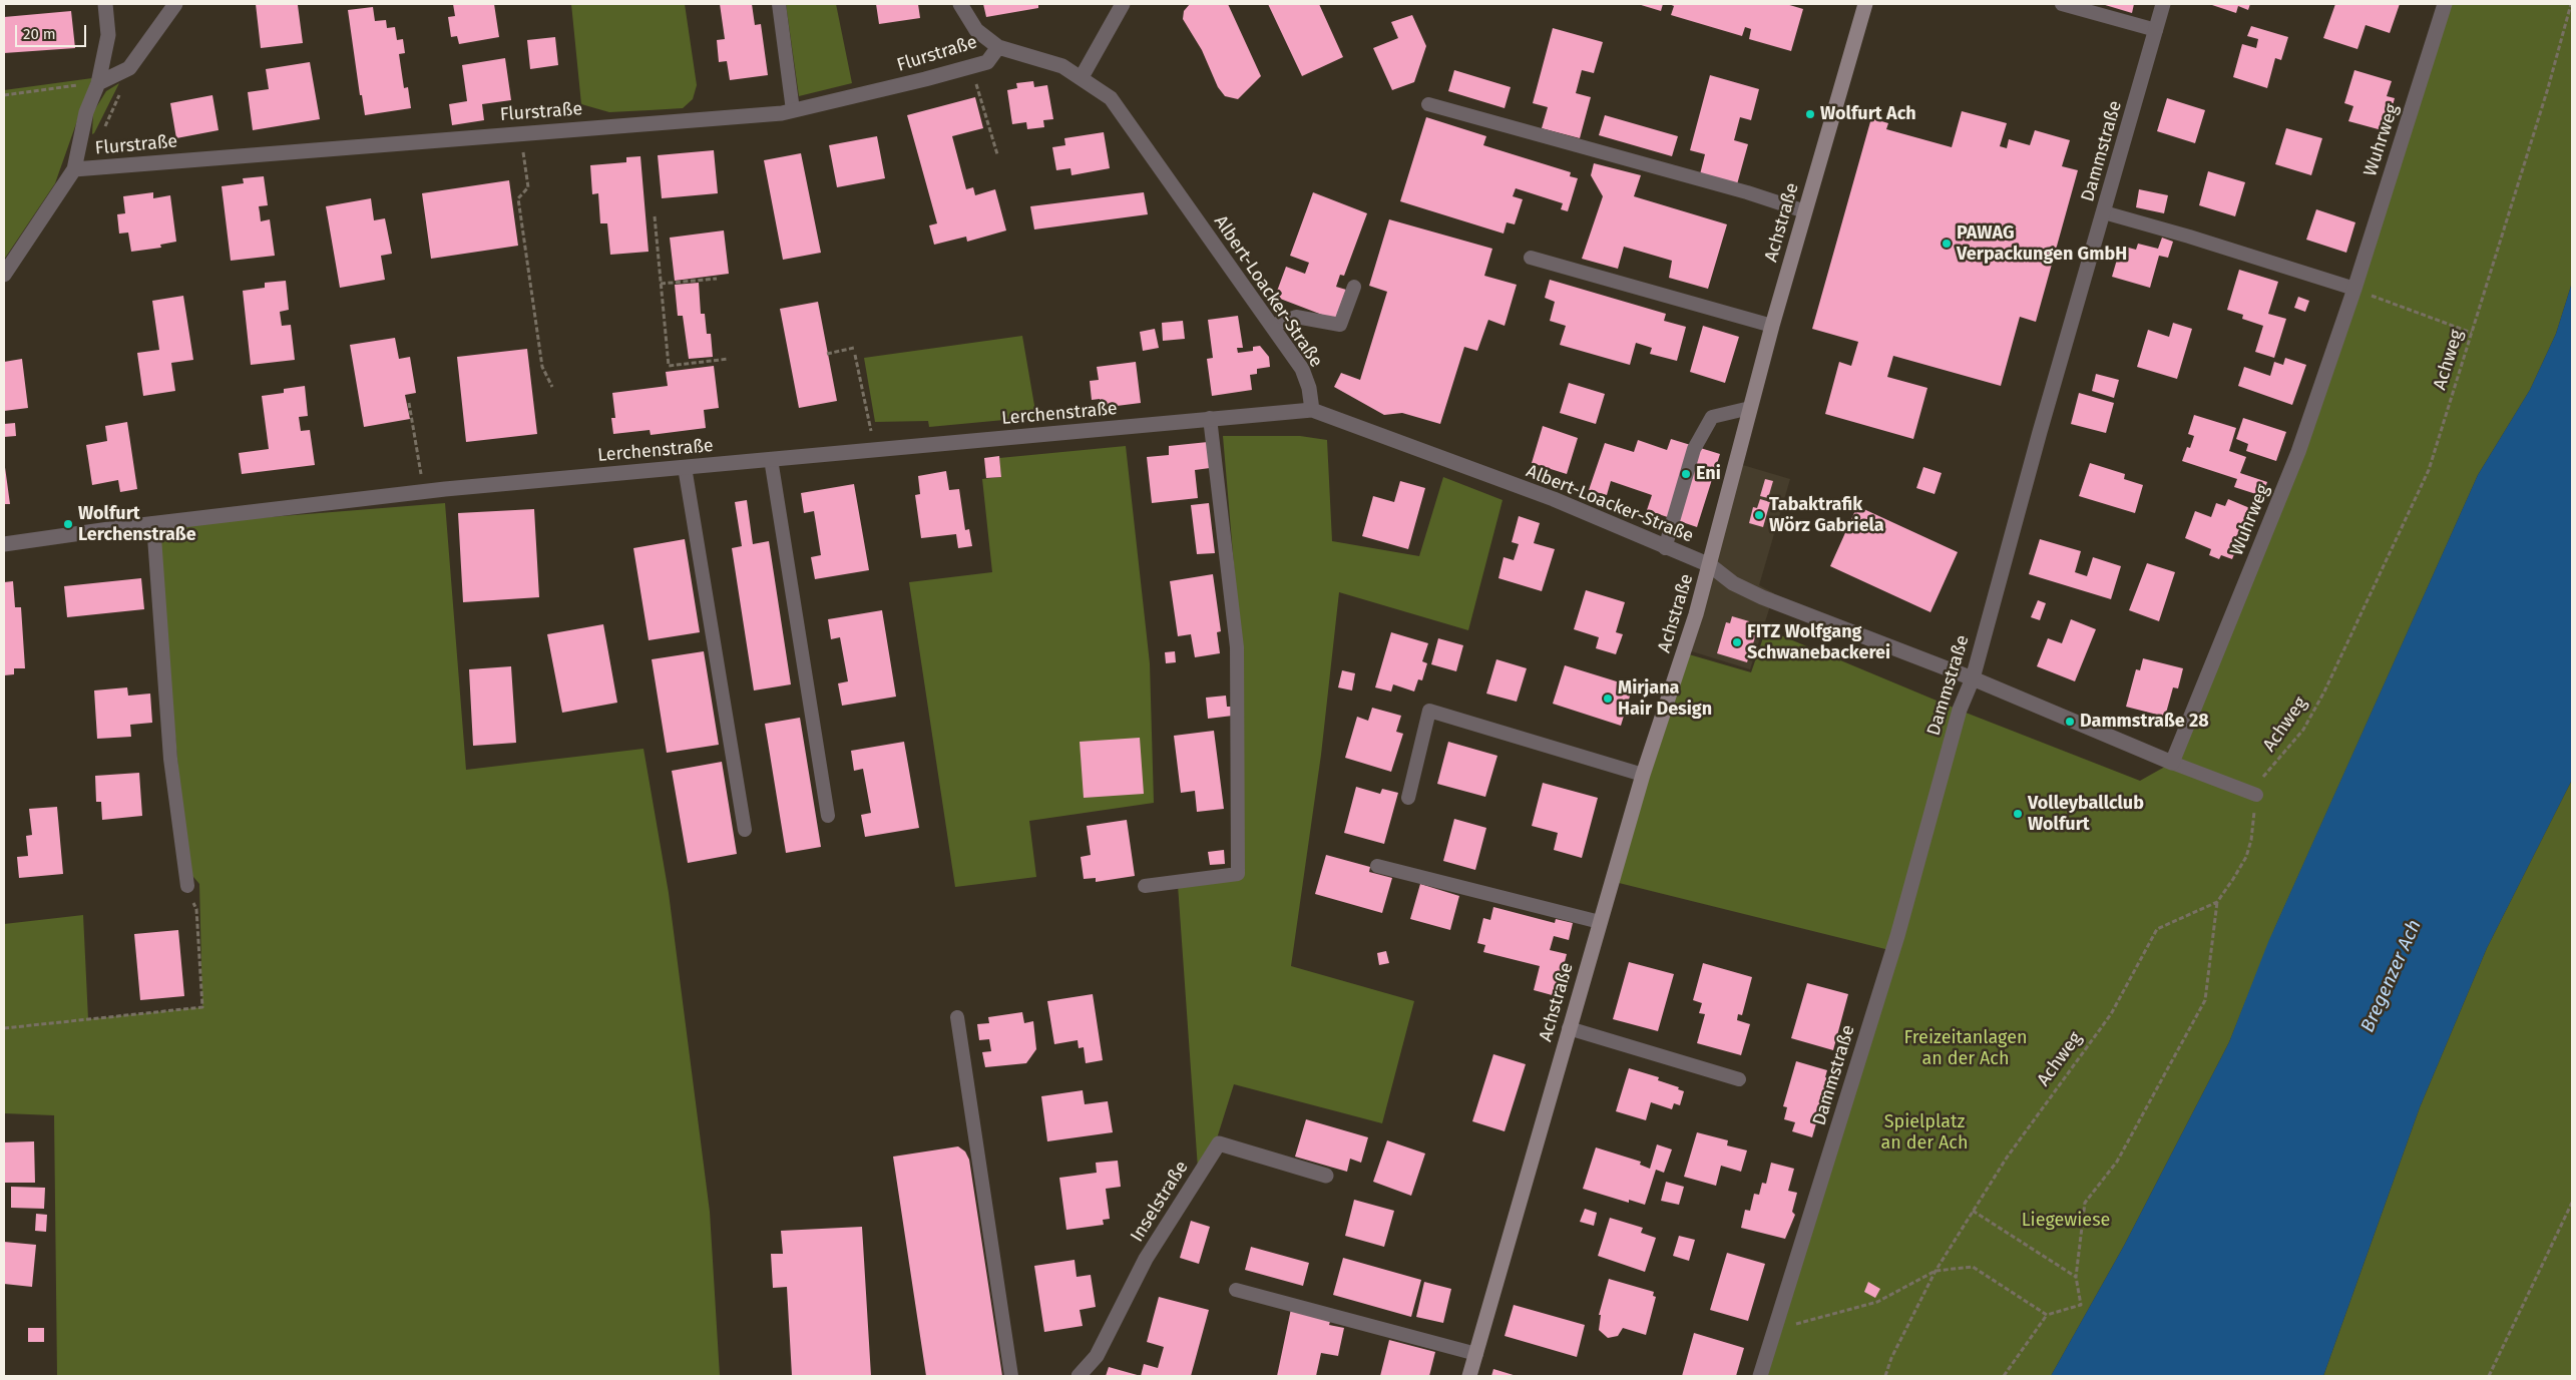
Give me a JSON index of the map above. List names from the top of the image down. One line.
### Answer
{"streets":{"main road":["Achstraße"],"street":["Flurstraße","Wuhrweg","Dammstraße","Albert-Loacker-Straße","Lerchenstraße","Inselstraße"],"path":["Achweg"]},"crossings":[["Flurstraße","Albert-Loacker-Straße"],["Dammstraße","Albert-Loacker-Straße"],["Achstraße","Albert-Loacker-Straße"],["Albert-Loacker-Straße","Lerchenstraße"]],"water":["Bregenzer Ach"],"parks":["Freizeitanlagen an der Ach","Spielplatz an der Ach","Liegewiese"],"places":["Wolfurt Ach","PAWAG Verpackungen GmbH","Eni","Tabaktrafik Wörz Gabriela","Wolfurt Lerchenstraße","FITZ Wolfgang Schwanebackerei","Mirjana Hair Design","Dammstraße 28","Volleyballclub Wolfurt"],"scale_bar":"20 m"}
